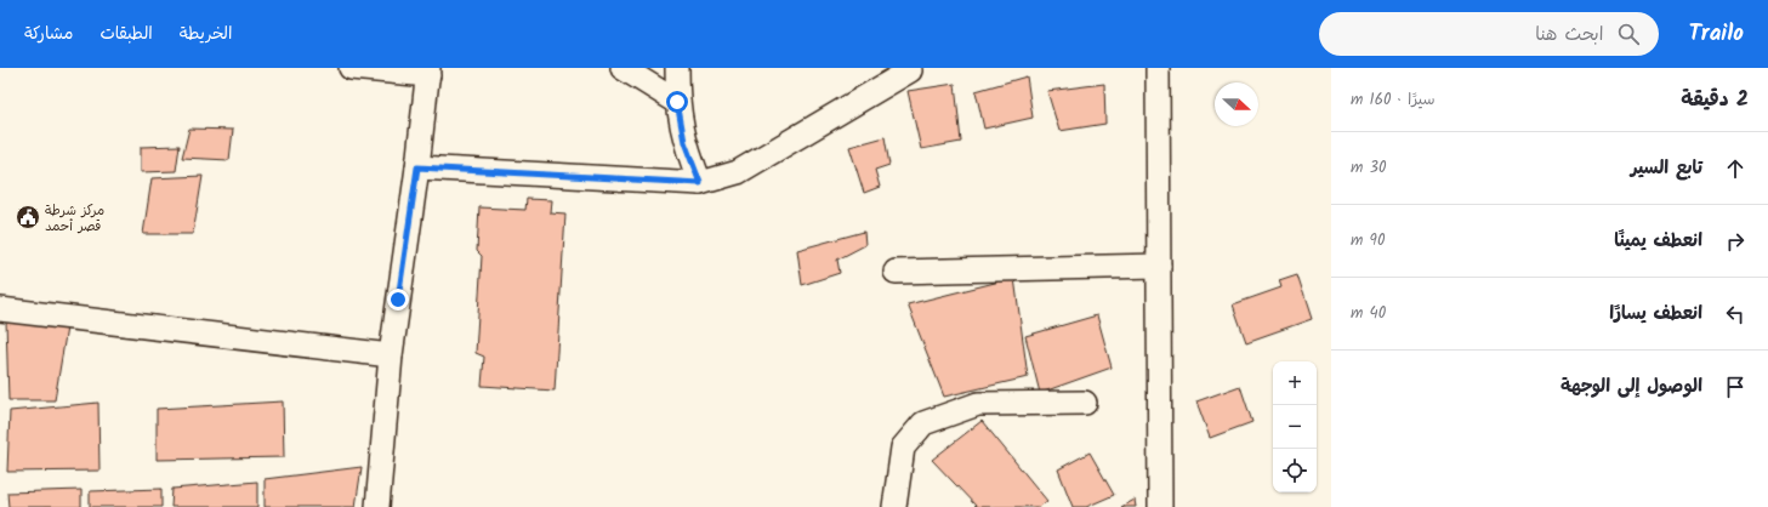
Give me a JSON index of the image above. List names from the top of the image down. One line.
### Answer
{"places":{"public building":["مركز شرطة قصر أحمد"]},"north":"right","page":{"header":"Trailo","search":"ابحث هنا","nav":["الخريطة","الطبقات","مشاركة"],"heading":["2 دقيقة","سيرًا · 160 m"],"list":[["تابع السير","30 m"],["انعطف يمينًا","90 m"],["انعطف يسارًا","40 m"],"الوصول إلى الوجهة"],"map_buttons":["+","−"]}}
